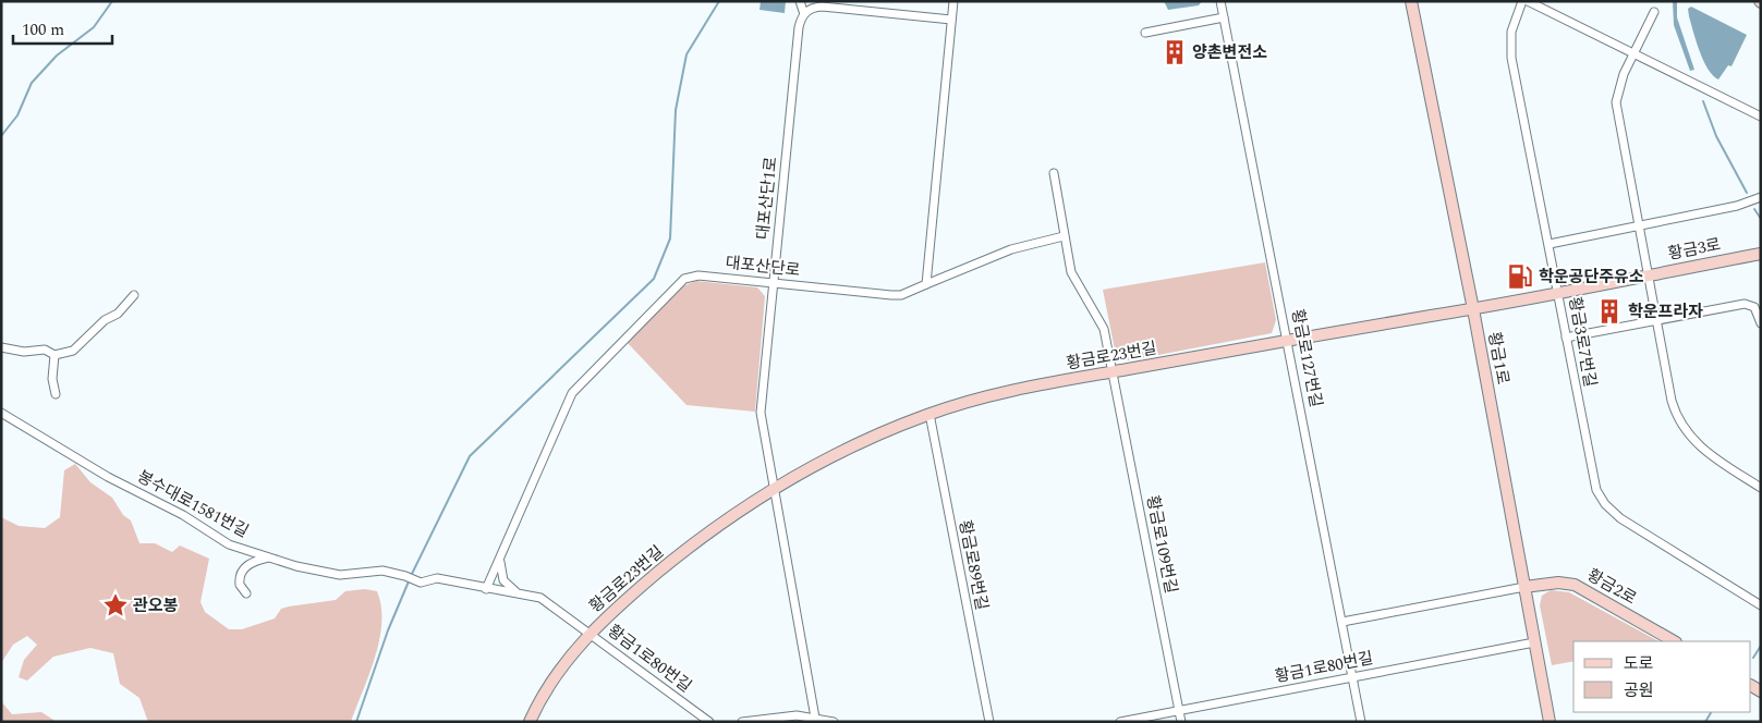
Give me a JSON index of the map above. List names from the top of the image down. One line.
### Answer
{"streets":{"street":["대포산단1로","황금3로","대포산단로","황금3로7번길","황금로23번길","황금로127번길","황금1로","봉수대로1581번길","황금로109번길","황금로89번길","황금2로","황금1로80번길"]},"crossings":[["대포산단1로","대포산단로"],["대포산단1로","황금로23번길"],["황금3로","황금3로7번길"],["황금3로","황금로23번길"],["황금3로","황금1로"],["대포산단로","황금로109번길"],["대포산단로","황금1로80번길"],["황금로23번길","황금로127번길"],["황금로23번길","황금1로"],["황금로23번길","황금로109번길"],["황금로23번길","황금로89번길"],["황금로23번길","황금1로80번길"],["황금로127번길","황금1로80번길"],["황금1로","황금2로"],["황금1로","황금1로80번길"],["봉수대로1581번길","황금1로80번길"],["황금로109번길","황금1로80번길"]],"places":{"building":["양촌변전소","학운프라자"],"fuel station":["학운공단주유소"],"place":["관오봉"]},"legend":["도로","공원"],"scale_bar":"100 m"}
